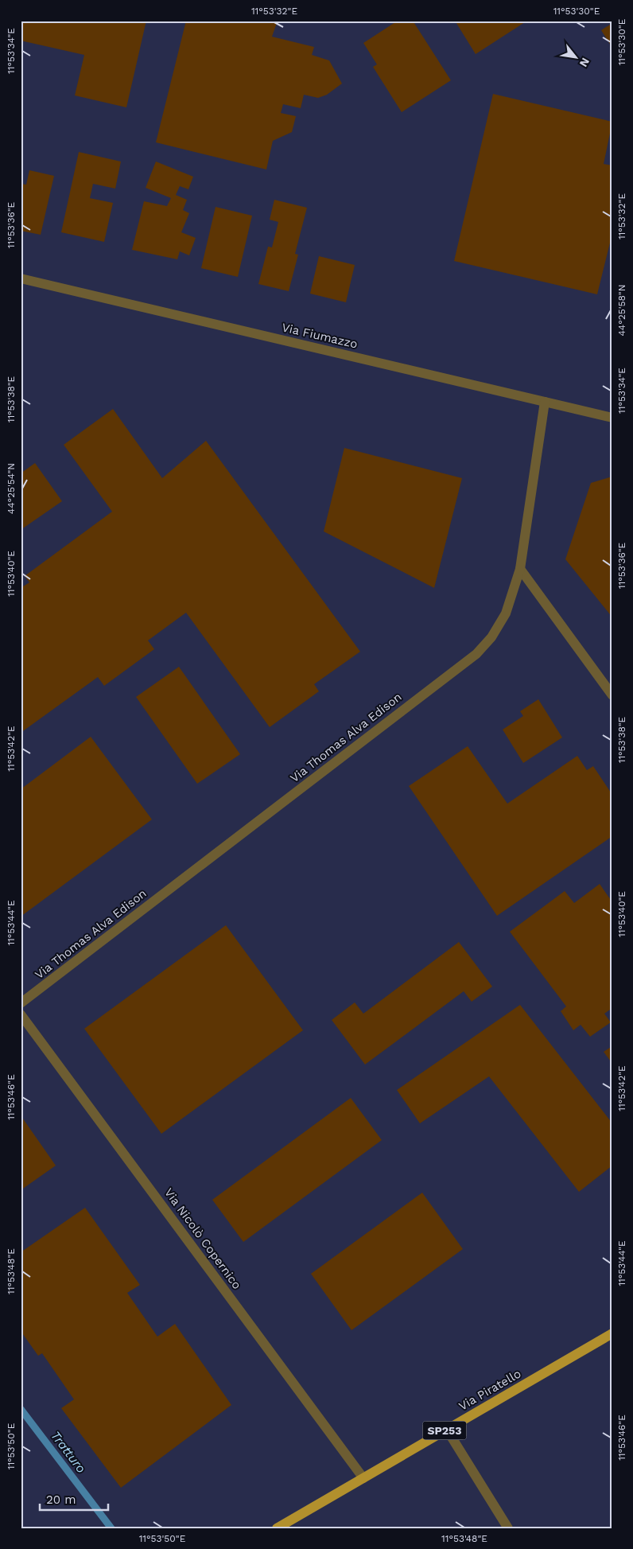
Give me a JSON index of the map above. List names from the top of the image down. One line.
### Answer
{"streets":{"main road":["Via Piratello","SP253"],"street":["Via Fiumazzo","Via Thomas Alva Edison","Via Nicolò Copernico"]},"crossings":[["Via Fiumazzo","Via Thomas Alva Edison"],["Via Nicolò Copernico","Via Piratello"]],"water":["Tratturo"],"scale_bar":"20 m","north":"bottom right","coordinates":["11°53'32\"E","11°53'30\"E","11°53'34\"E","11°53'36\"E","44°25'58\"N","11°53'38\"E","44°25'54\"N","11°53'40\"E","11°53'42\"E","11°53'44\"E","11°53'46\"E","11°53'48\"E","11°53'50\"E"]}
